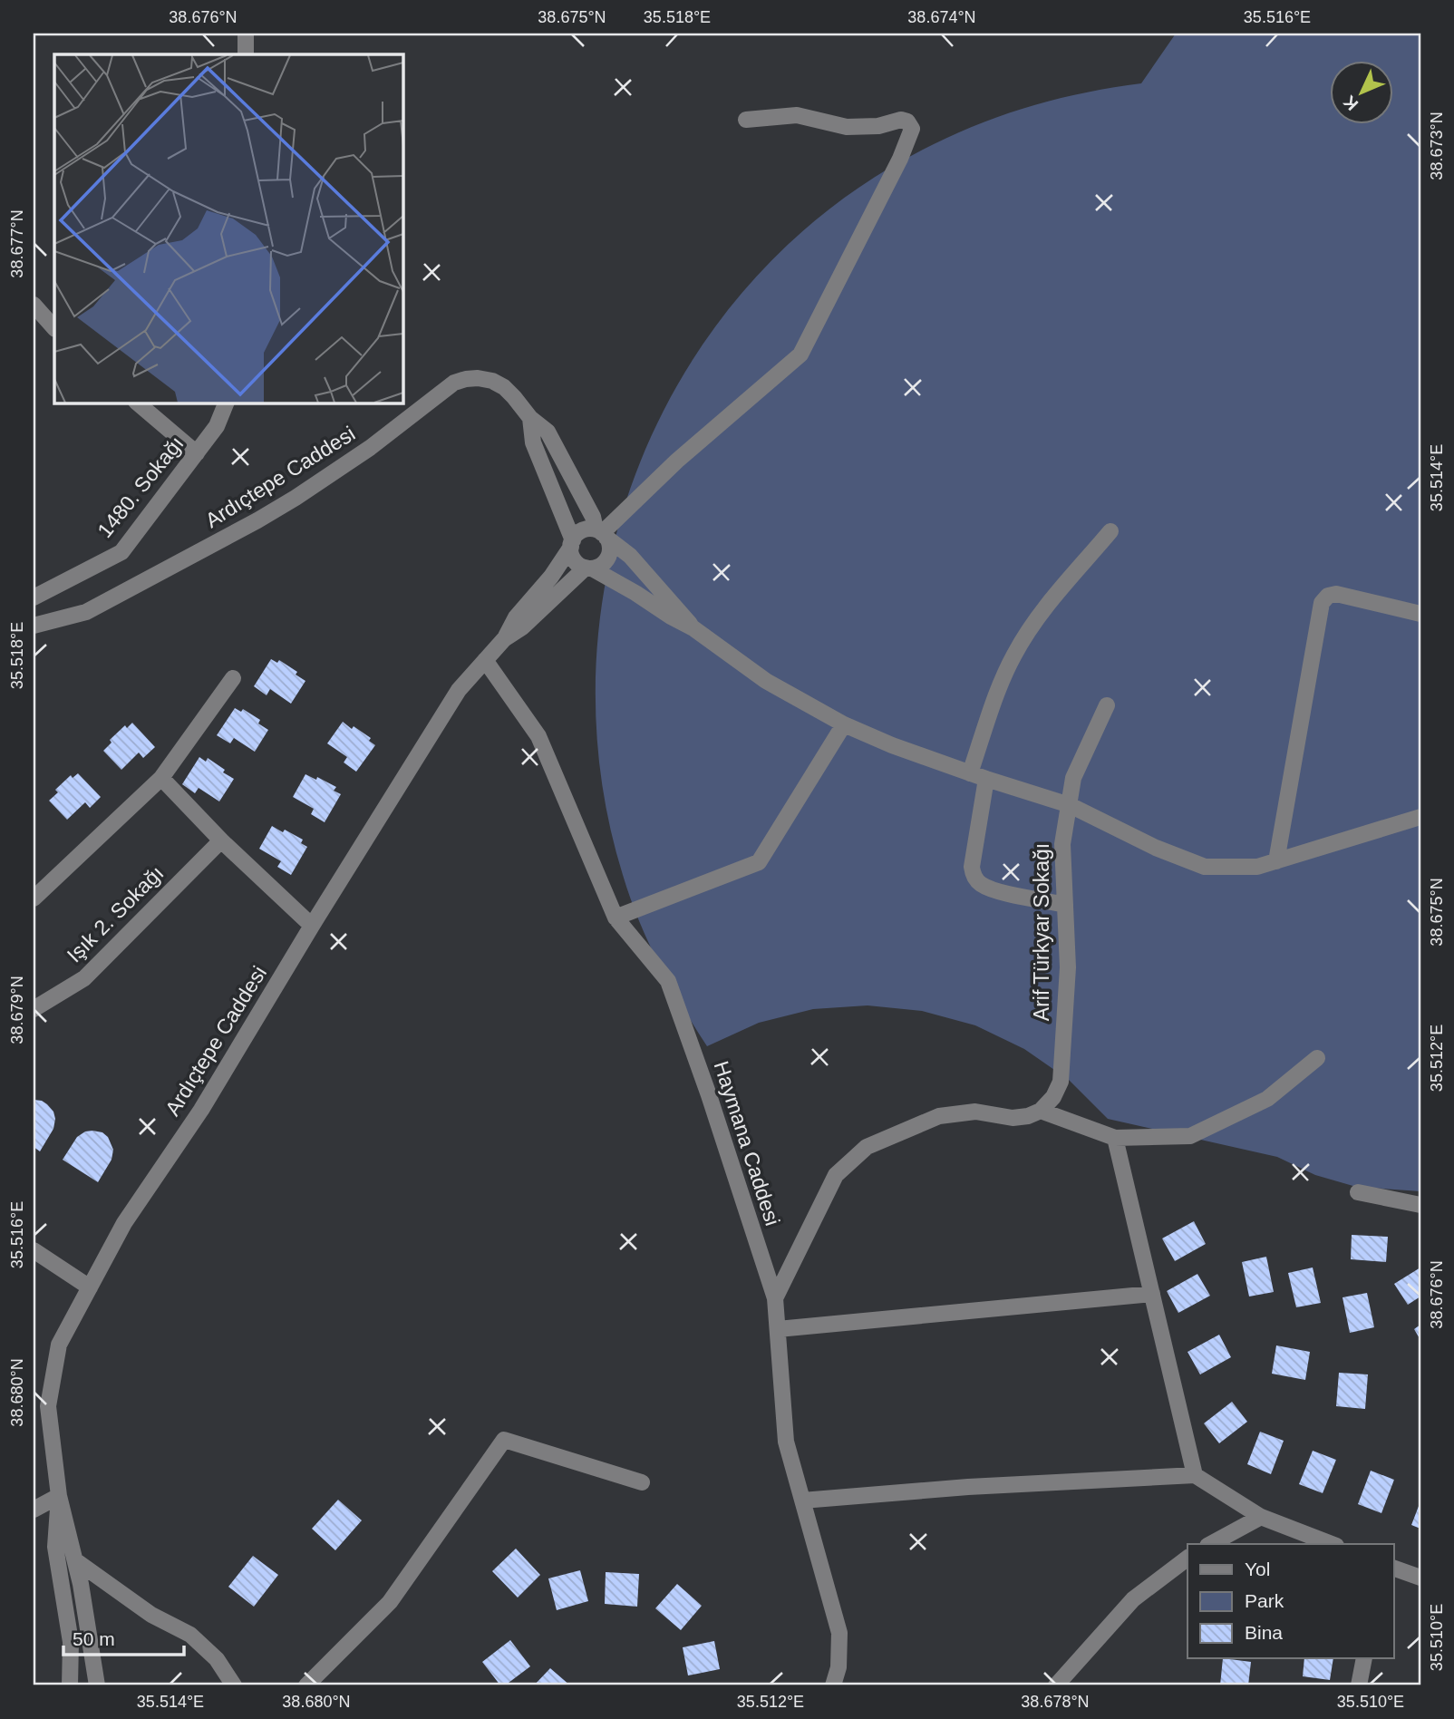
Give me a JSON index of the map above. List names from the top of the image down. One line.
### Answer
{"streets":{"street":["Ardıçtepe Caddesi","1480. Sokağı","Işık 2. Sokağı","Arif Türkyar Sokağı","Haymana Caddesi"]},"crossings":[["Ardıçtepe Caddesi","Haymana Caddesi"]],"legend":["Yol","Park","Bina"],"scale_bar":"50 m","north":"bottom left","coordinates":["38.676°N","38.675°N","35.518°E","38.674°N","35.516°E","38.673°N","38.677°N","35.514°E","38.679°N","35.512°E","38.680°N","35.510°E","38.678°N"]}
